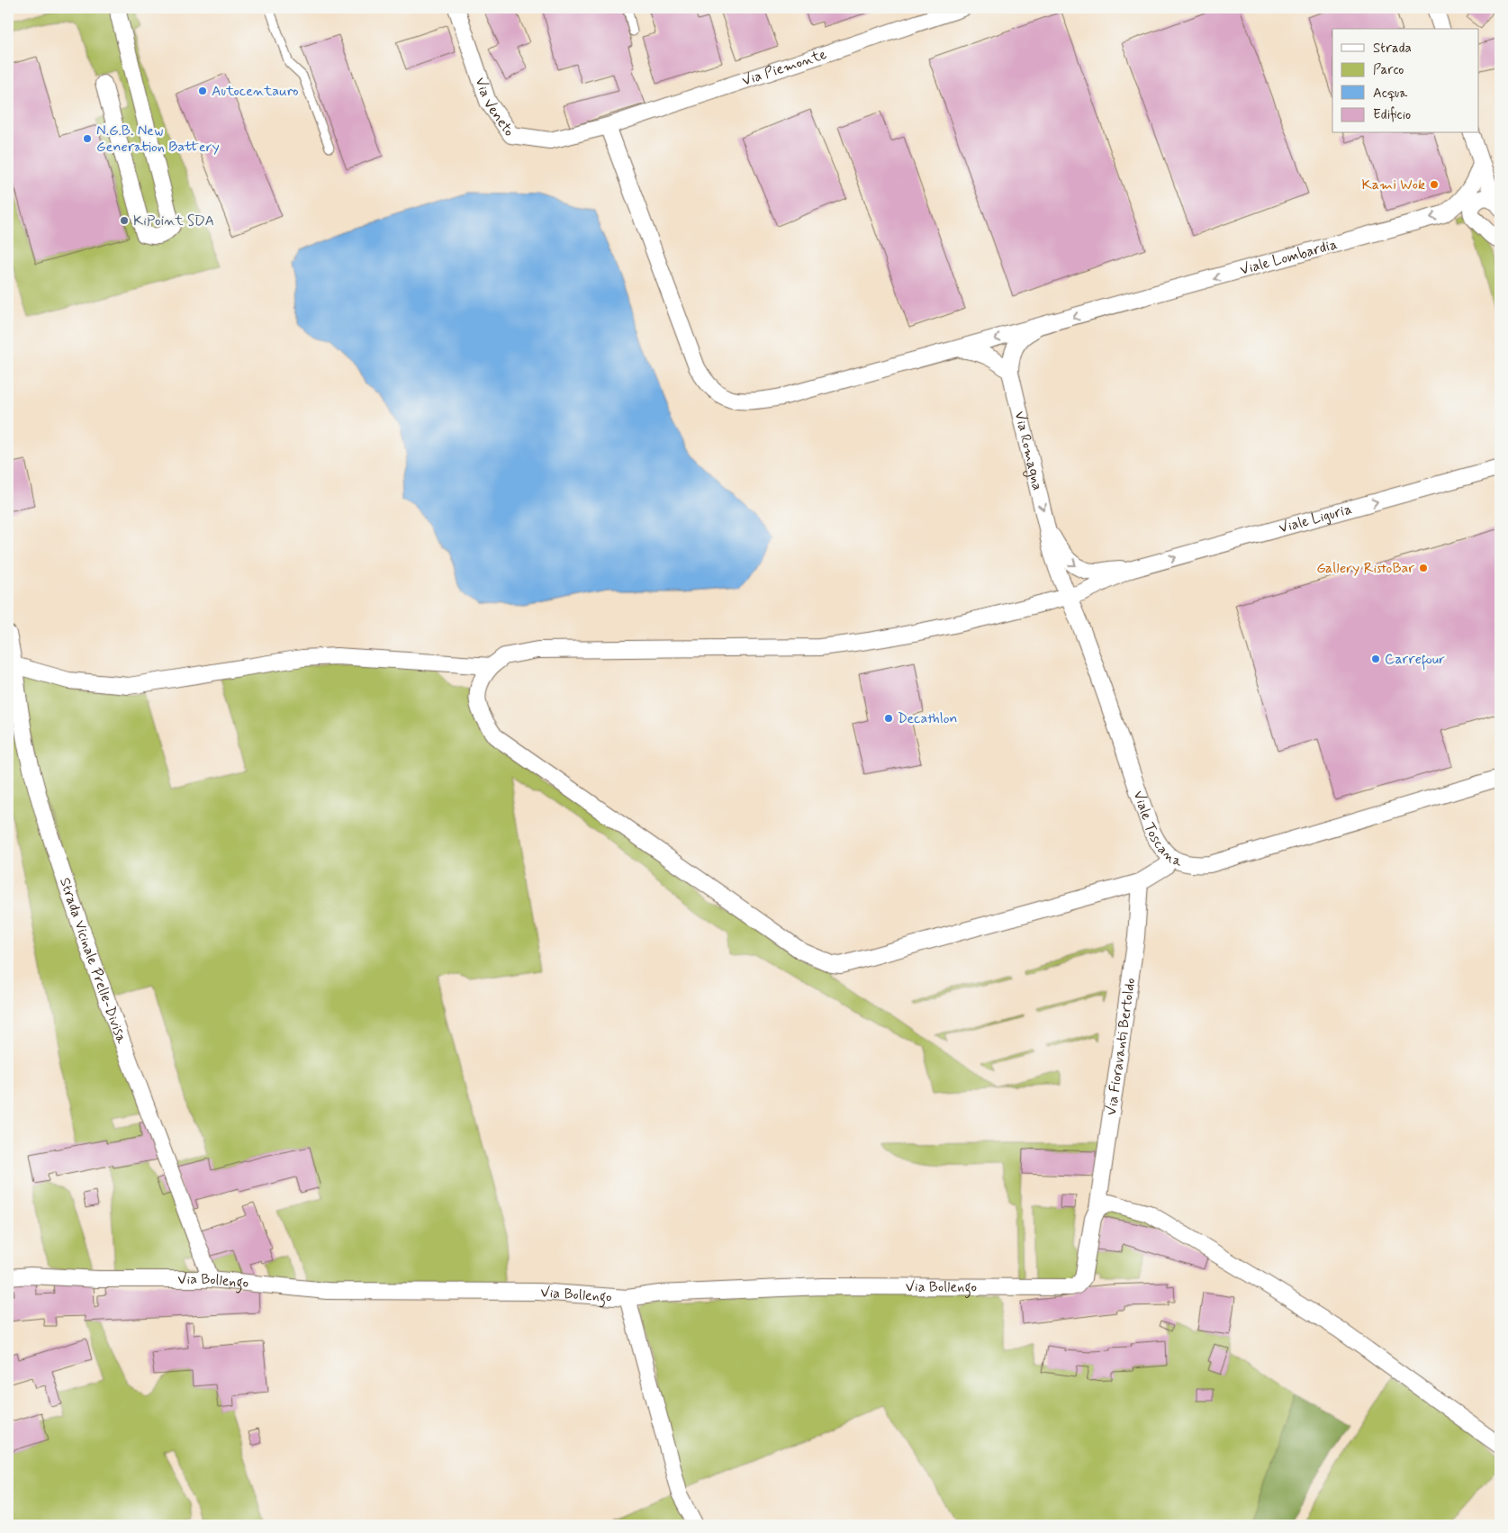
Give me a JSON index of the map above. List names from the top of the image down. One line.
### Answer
{"streets":{"street":["Via Piemonte","Via Veneto","Viale Lombardia","Via Romagna","Viale Liguria","Viale Toscana","Strada Vicinale Prelle-Divisa","Via Fioravanti Bertoldo","Via Bollengo"]},"crossings":[["Via Piemonte","Via Veneto"],["Via Piemonte","Viale Lombardia"],["Via Veneto","Viale Lombardia"],["Via Romagna","Viale Toscana"],["Strada Vicinale Prelle-Divisa","Via Bollengo"],["Via Fioravanti Bertoldo","Via Bollengo"]],"one_way":["Viale Lombardia","Via Romagna","Viale Liguria"],"places":["Autocentauro","N.G.B. New Generation Battery","Kami Wok","KiPoint SDA","Gallery RistoBar","Carrefour","Decathlon"],"legend":["Strada","Parco","Acqua","Edificio"]}
